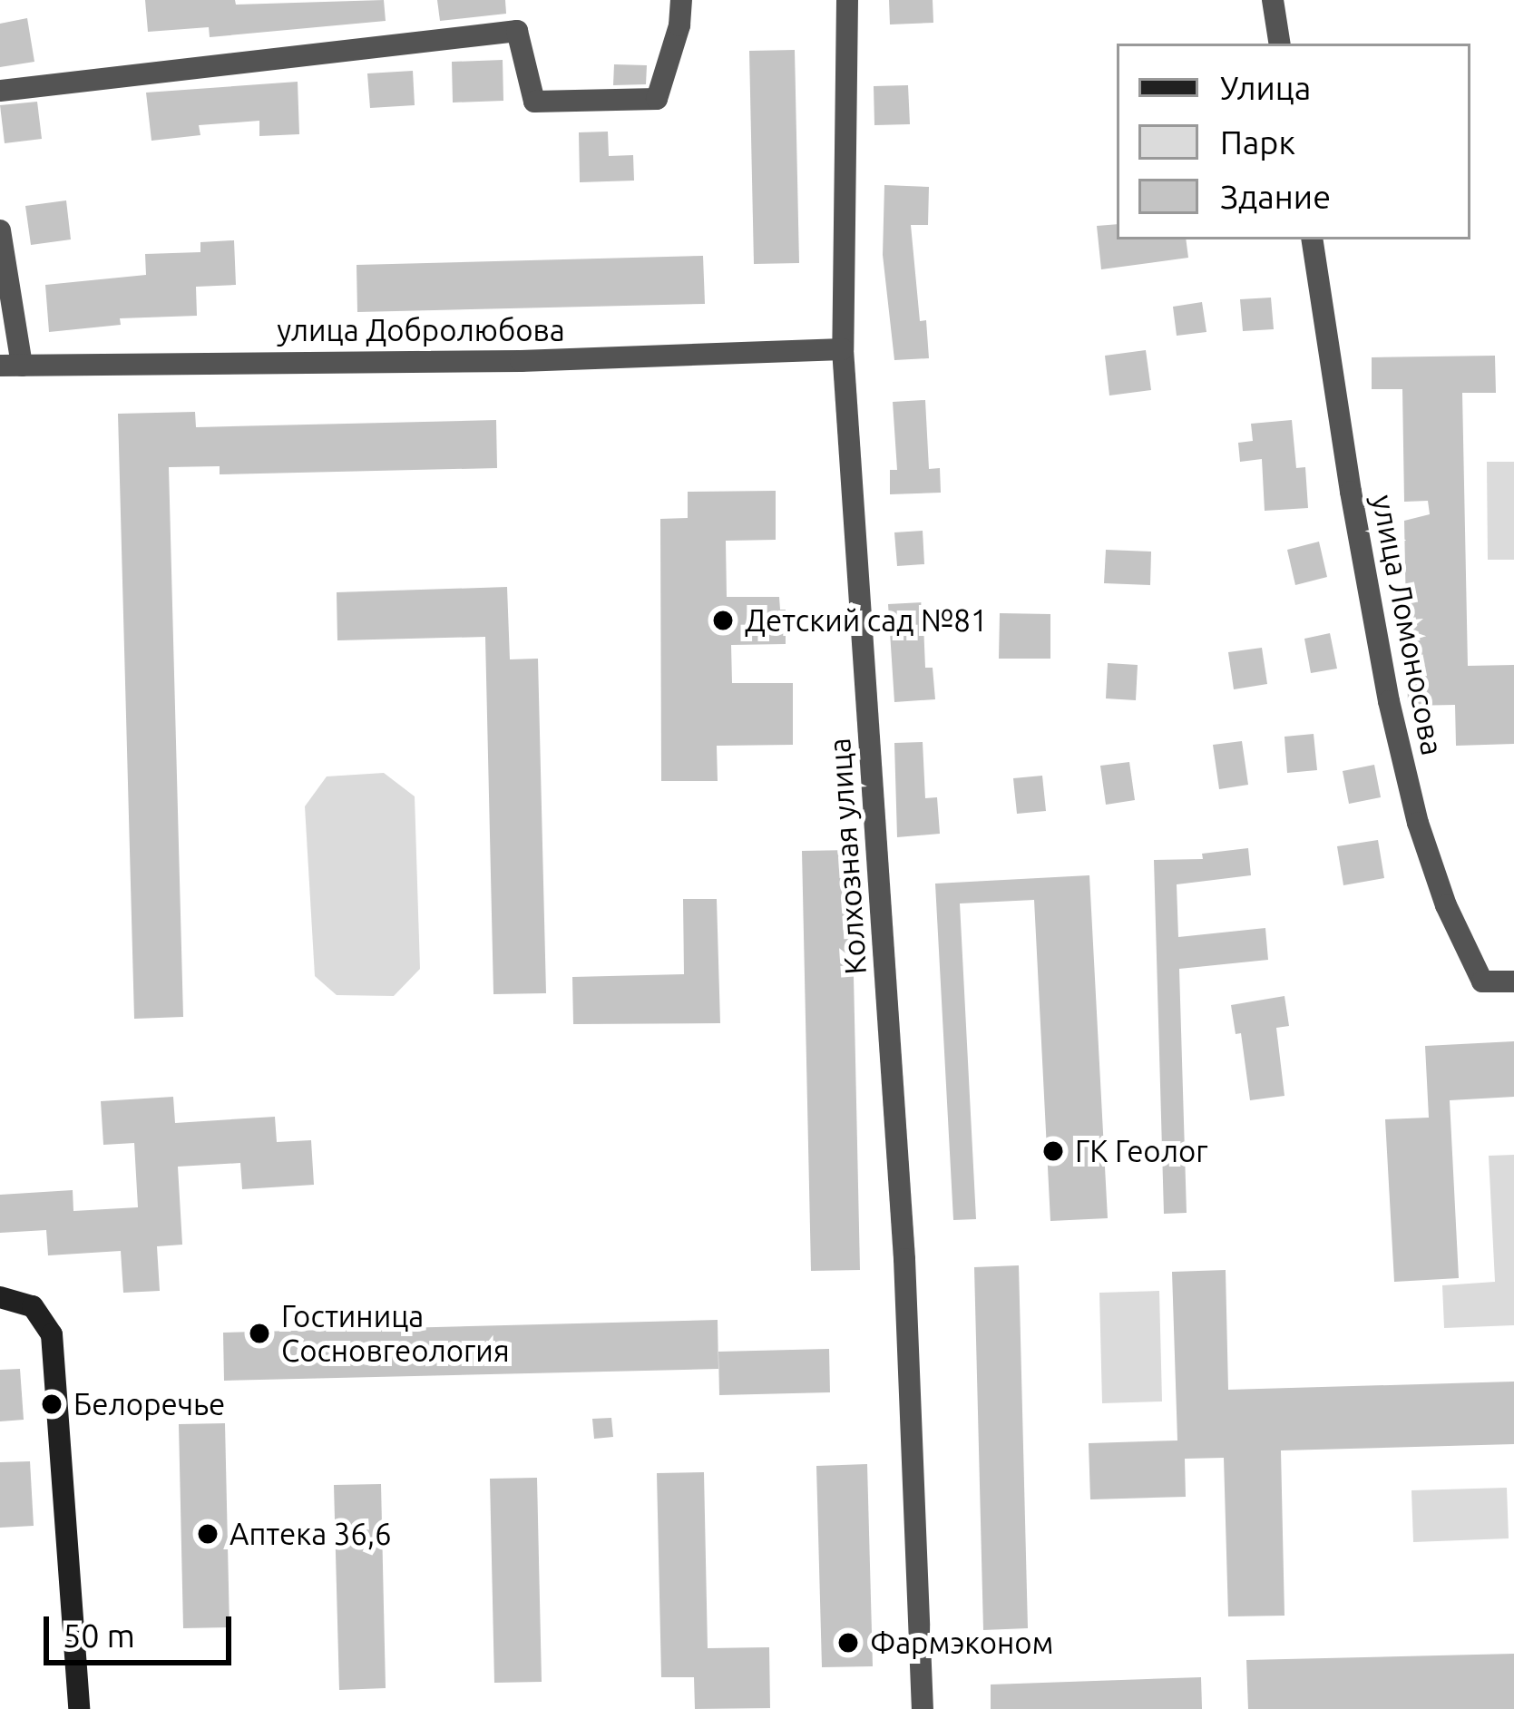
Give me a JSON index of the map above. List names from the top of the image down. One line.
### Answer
{"streets":{"street":["улица Добролюбова","улица Ломоносова","Колхозная улица"]},"crossings":[["улица Добролюбова","Колхозная улица"]],"places":["Детский сад №81","ГК Геолог","Гостиница Сосновгеология","Белоречье","Аптека 36,6","Фармэконом"],"legend":["Улица","Парк","Здание"],"scale_bar":"50 m"}
